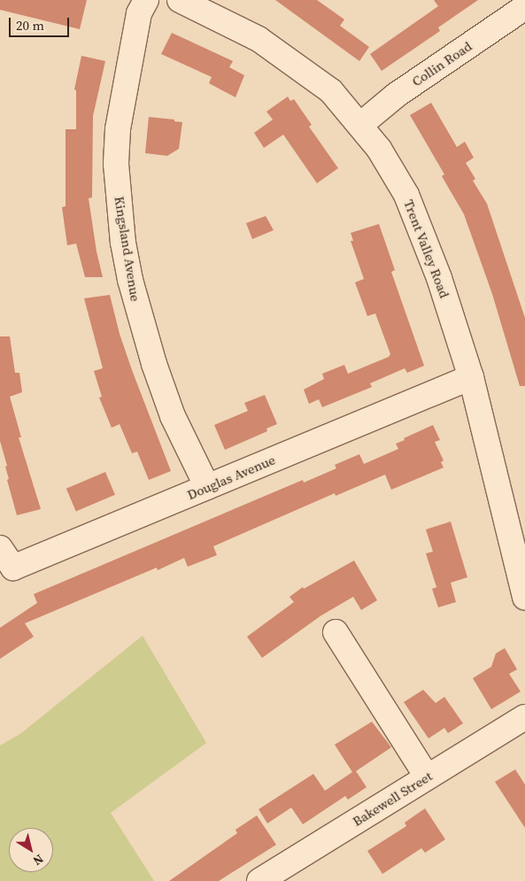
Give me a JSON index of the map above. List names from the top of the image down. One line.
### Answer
{"streets":{"street":["Collin Road","Kingsland Avenue","Trent Valley Road","Douglas Avenue","Bakewell Street"]},"crossings":[["Collin Road","Trent Valley Road"],["Kingsland Avenue","Douglas Avenue"],["Trent Valley Road","Douglas Avenue"]],"scale_bar":"20 m","north":"bottom right"}
